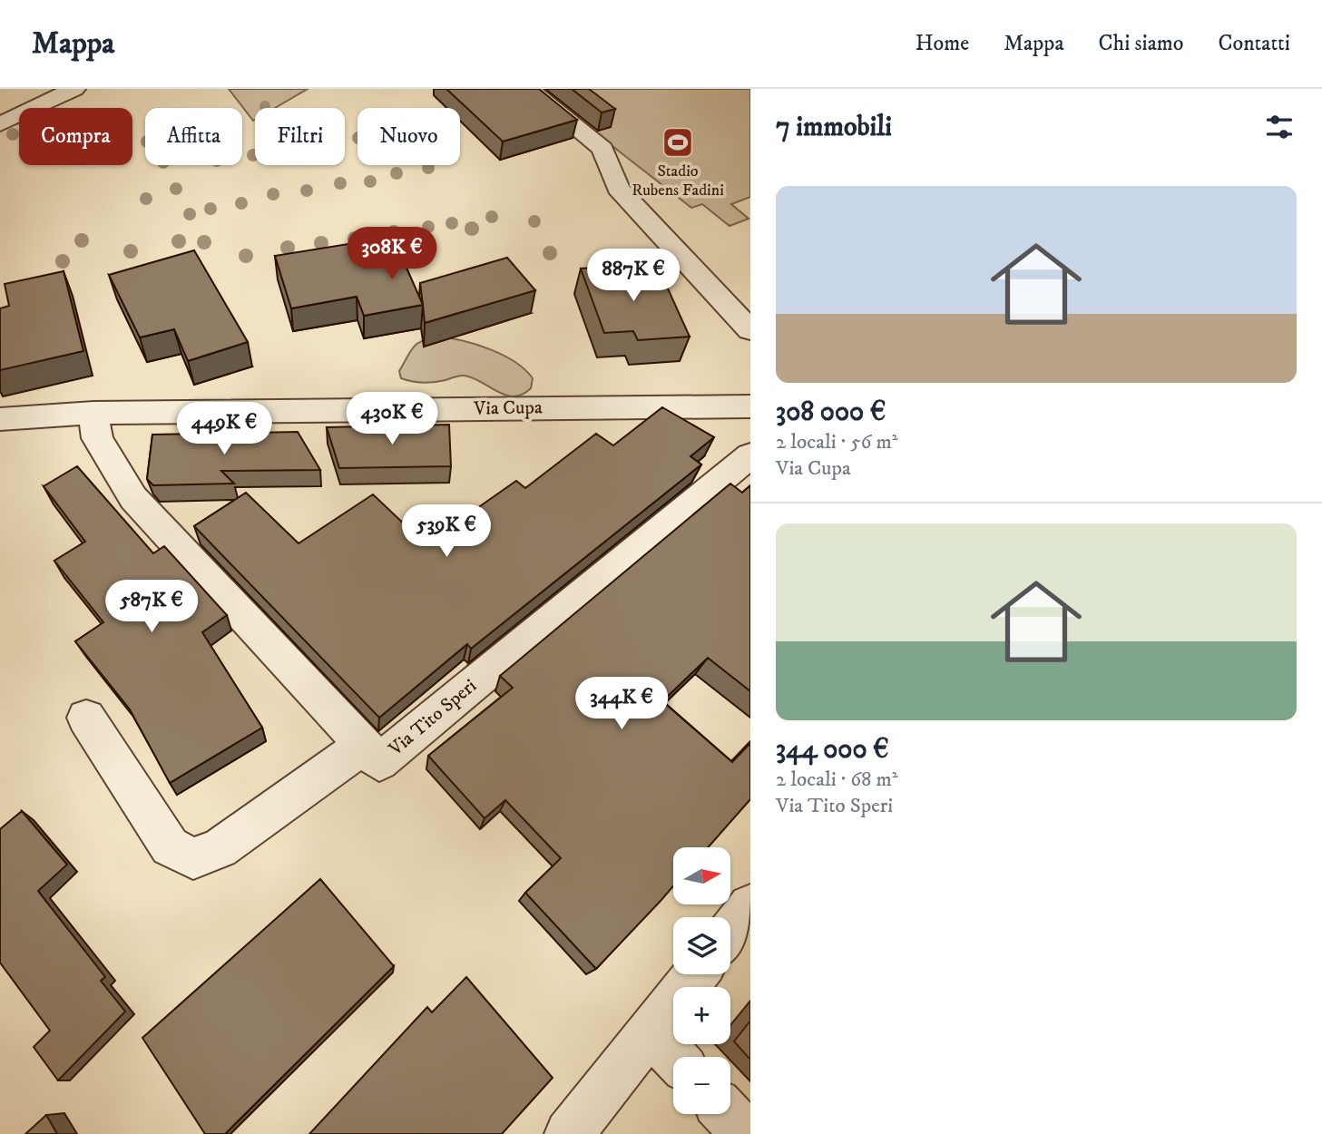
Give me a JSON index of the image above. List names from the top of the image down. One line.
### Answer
{"streets":{"street":["Via Cupa","Via Tito Speri"]},"crossings":[["Via Cupa","Via Tito Speri"]],"places":{"sports":["Stadio Rubens Fadini"]},"north":"right","page":{"header":"Mappa","nav":["Home","Mappa","Chi siamo","Contatti"],"heading":"7 immobili","chip":["Compra","Affitta","Filtri","Nuovo"],"list":[{"name":"308 000 €","note":"2 locali · 56 m² · Via Cupa"},{"name":"344 000 €","note":"2 locali · 68 m² · Via Tito Speri"}],"price":["308K €","887K €","430K €","449K €","539K €","587K €","344K €"],"map_buttons":["+","−"]}}
